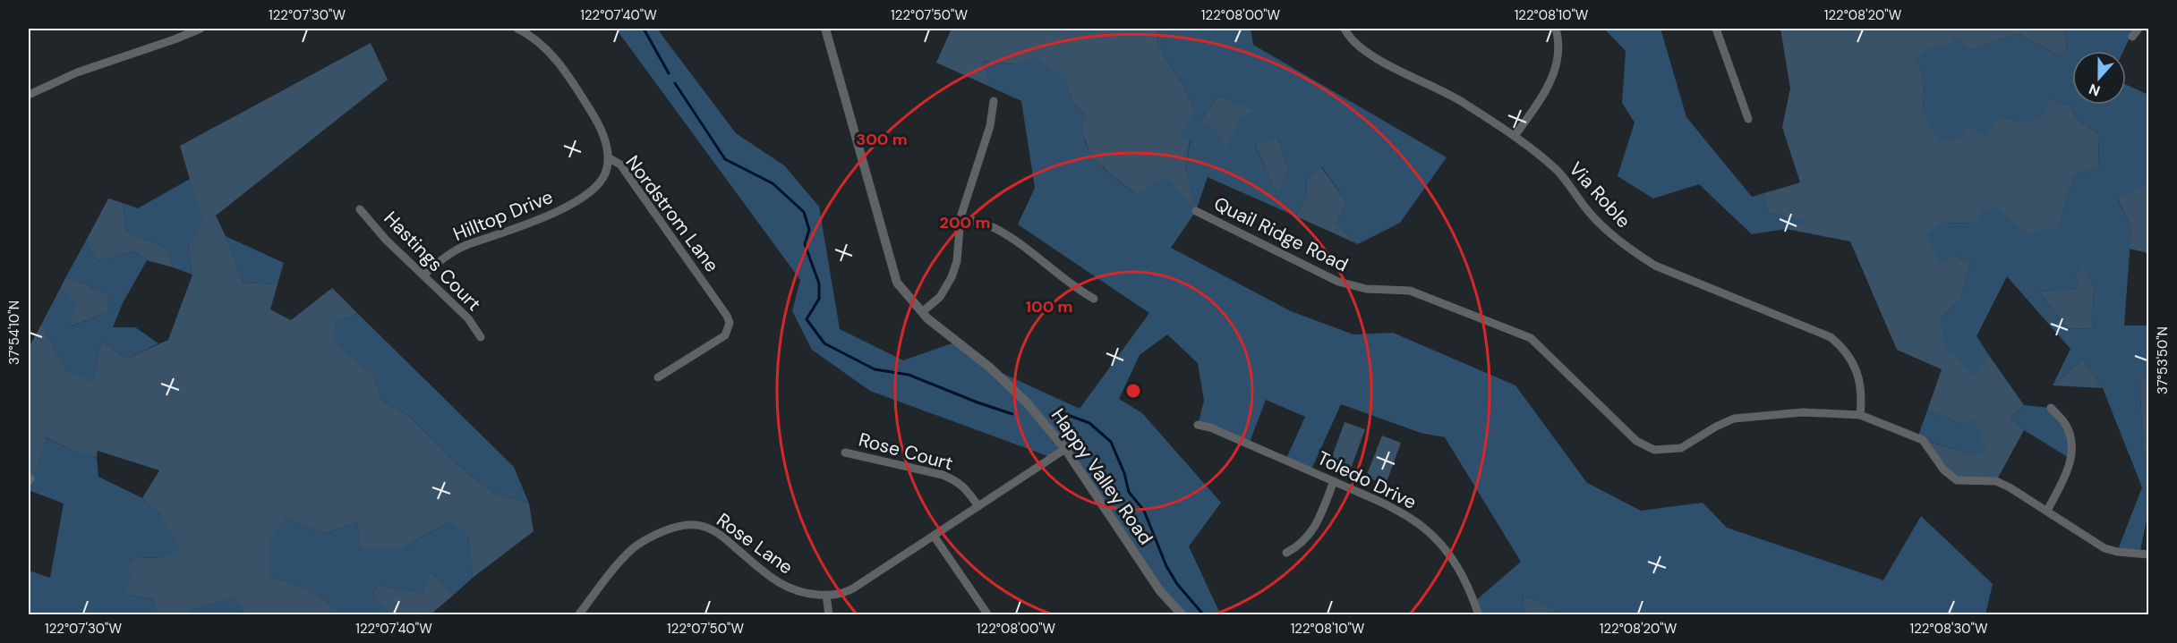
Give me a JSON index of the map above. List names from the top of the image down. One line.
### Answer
{"streets":{"street":["Via Roble","Nordstrom Lane","Hilltop Drive","Quail Ridge Road","Hastings Court","Rose Court","Happy Valley Road","Toledo Drive","Rose Lane"]},"crossings":[["Via Roble","Quail Ridge Road"],["Nordstrom Lane","Hilltop Drive"],["Hilltop Drive","Hastings Court"],["Rose Court","Rose Lane"],["Happy Valley Road","Rose Lane"]],"north":"bottom","coordinates":["122°07'30\"W","122°07'40\"W","122°07'50\"W","122°08'00\"W","122°08'10\"W","122°08'20\"W","37°54'10\"N","37°53'50\"N","122°08'30\"W"],"rings":["300 m","200 m","100 m"]}
